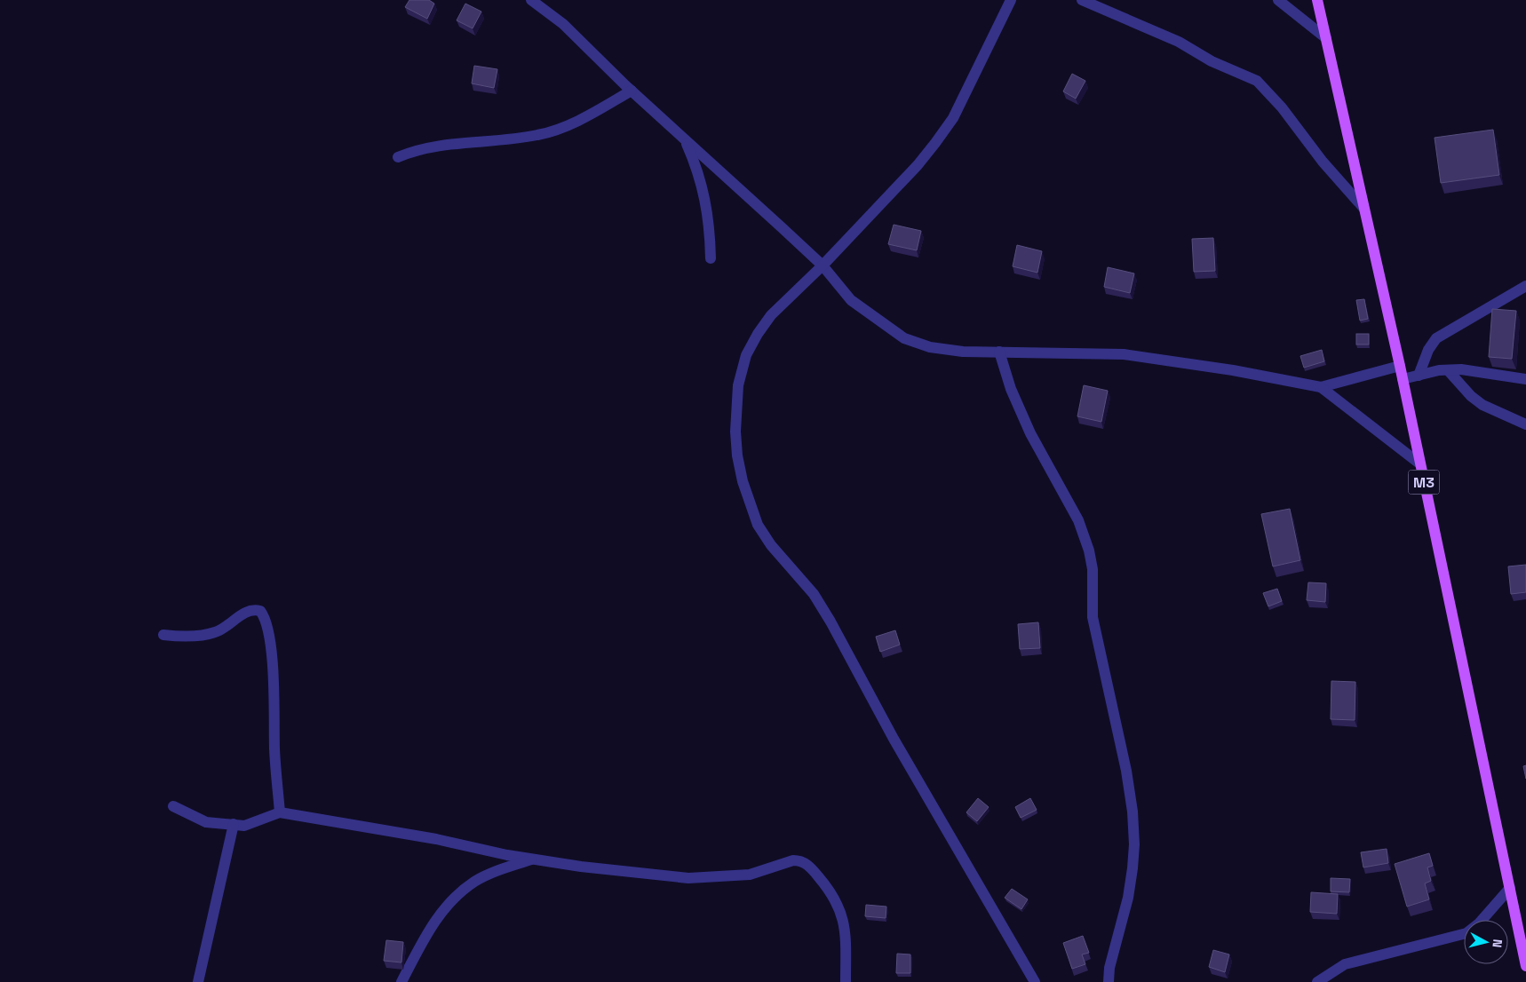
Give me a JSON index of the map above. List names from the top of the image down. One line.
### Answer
{"streets":{"main road":["M3"]},"north":"right"}
